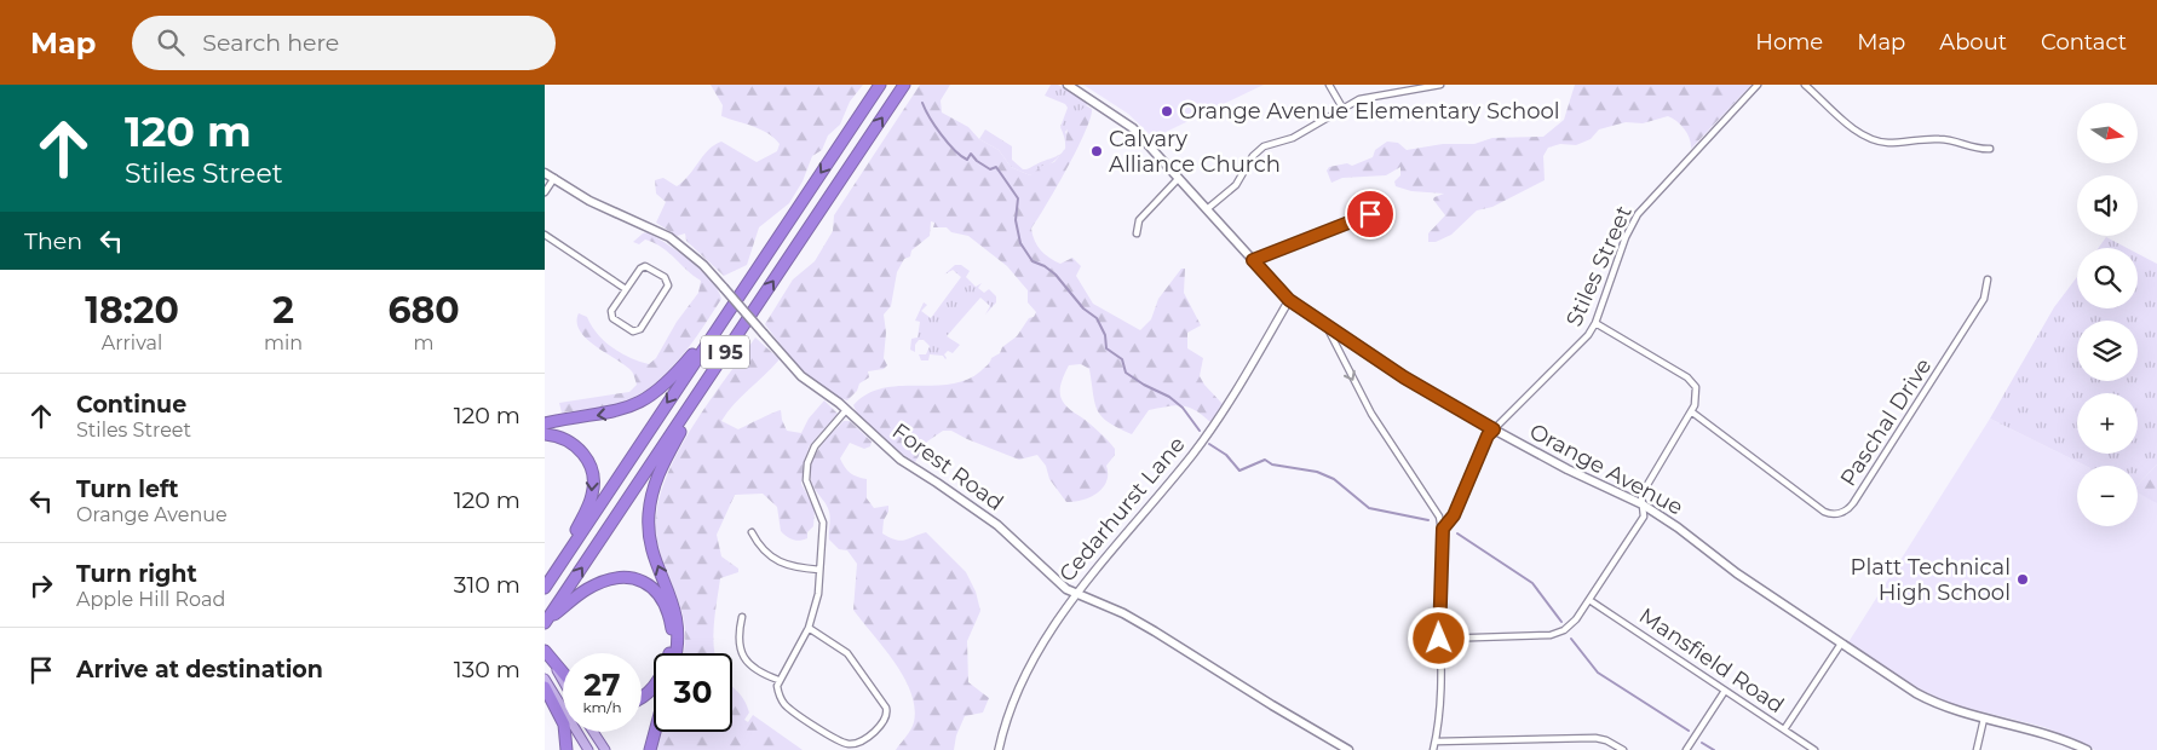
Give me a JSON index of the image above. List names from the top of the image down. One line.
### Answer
{"streets":{"highway":["I 95"],"main road":["Forest Road","Orange Avenue"],"street":["Stiles Street","Paschal Drive","Cedarhurst Lane","Mansfield Road"]},"crossings":[["Stiles Street","Orange Avenue"],["Forest Road","Cedarhurst Lane"],["Orange Avenue","Cedarhurst Lane"]],"places":["Orange Avenue Elementary School","Calvary Alliance Church","Platt Technical High School"],"north":"right","page":{"header":"Map","search":"Search here","nav":["Home","Map","About","Contact"],"turn":["120 m","Stiles Street"],"map_buttons":["+","−"],"then":"Then","eta":["18:20","Arrival","2","min","680","m"],"list":[{"name":"Continue","note":"Stiles Street","value":"120 m"},{"name":"Turn left","note":"Orange Avenue","value":"120 m"},{"name":"Turn right","note":"Apple Hill Road","value":"310 m"},{"name":"Arrive at destination","value":"130 m"}],"speed":"27 km/h","limit":"30"}}
